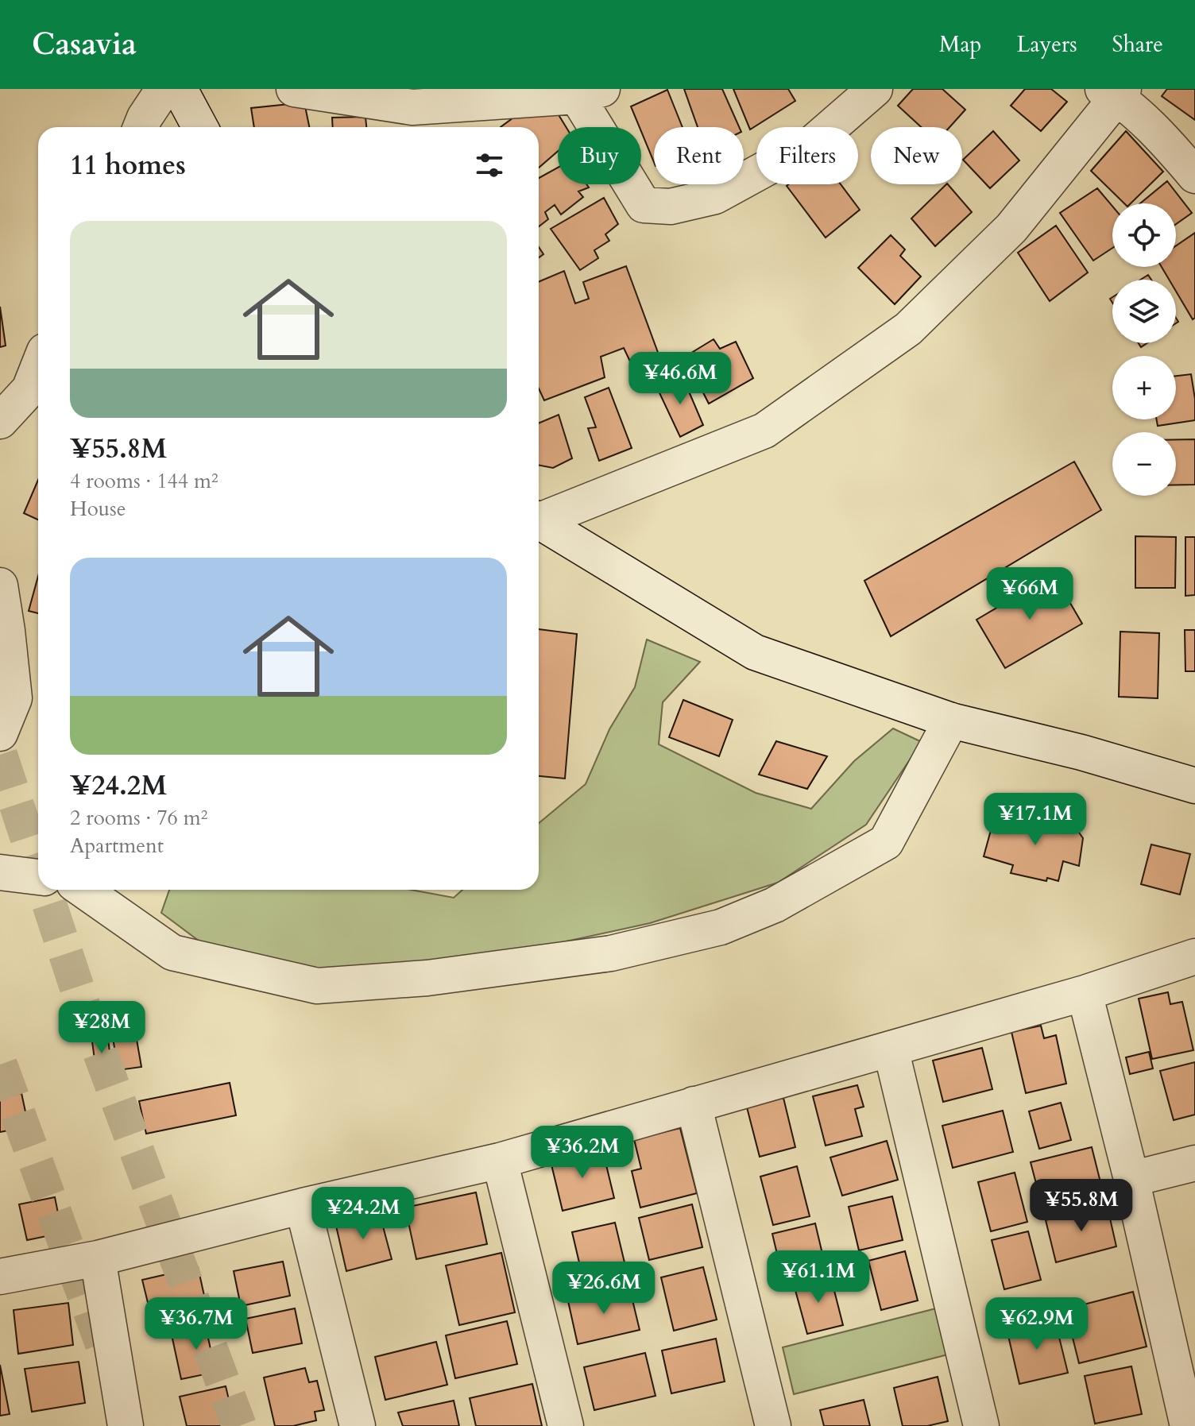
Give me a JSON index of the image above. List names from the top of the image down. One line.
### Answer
{"page":{"header":"Casavia","nav":["Map","Layers","Share"],"chip":["Buy","Rent","Filters","New"],"heading":"11 homes","map_buttons":["+","−"],"list":[{"name":"¥55.8M","note":"4 rooms · 144 m² · House"},{"name":"¥24.2M","note":"2 rooms · 76 m² · Apartment"}],"price":["¥46.6M","¥66M","¥17.1M","¥28M","¥36.2M","¥55.8M","¥24.2M","¥61.1M","¥26.6M","¥36.7M","¥62.9M"]}}
